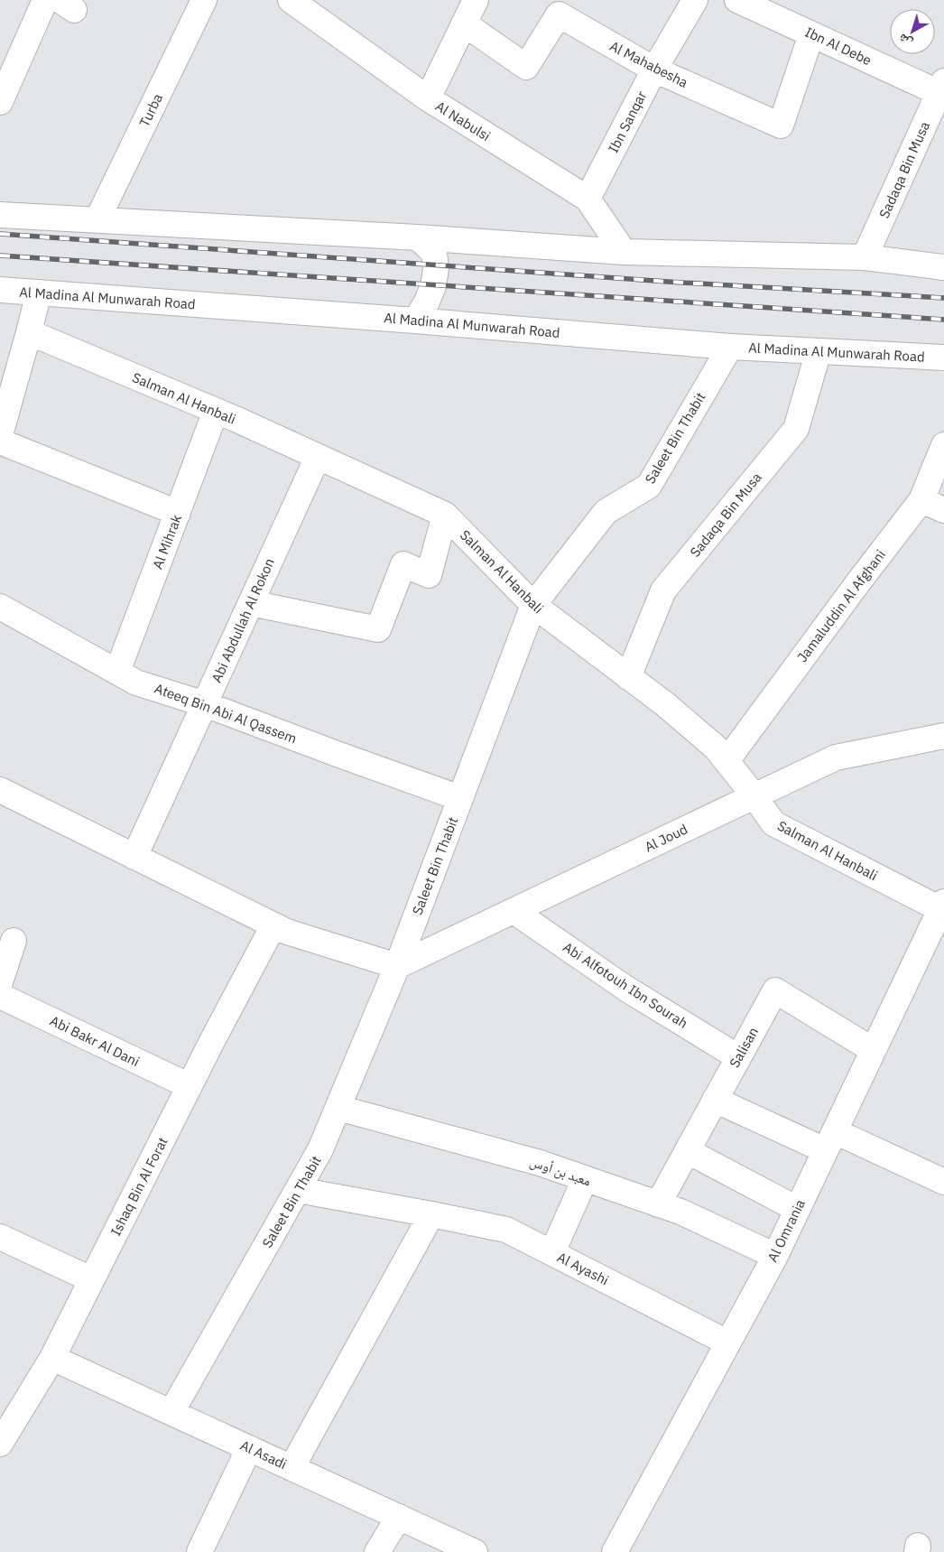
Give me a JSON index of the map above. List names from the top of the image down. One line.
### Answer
{"streets":{"street":["Ibn Al Debe","Al Mahabesha","Turba","Al Nabulsi","Ibn Sanqar","Sadaqa Bin Musa","Al Madina Al Munwarah Road","Salman Al Hanbali","Saleet Bin Thabit","Al Mihrak","Jamaluddin Al Afghani","Abi Abdullah Al Rokon","Ateeq Bin Abi Al Qassem","Al Joud","Abi Alfotouh Ibn Sourah","Abi Bakr Al Dani","Salisan","معبد بن أوس","Ishaq Bin Al Forat","Al Omrania","Al Ayashi","Al Asadi"]},"crossings":[["Ibn Al Debe","Al Mahabesha"],["Ibn Al Debe","Sadaqa Bin Musa"],["Al Mahabesha","Ibn Sanqar"],["Al Nabulsi","Ibn Sanqar"],["Sadaqa Bin Musa","Al Madina Al Munwarah Road"],["Sadaqa Bin Musa","Salman Al Hanbali"],["Al Madina Al Munwarah Road","Saleet Bin Thabit"],["Salman Al Hanbali","Saleet Bin Thabit"],["Salman Al Hanbali","Al Mihrak"],["Salman Al Hanbali","Jamaluddin Al Afghani"],["Salman Al Hanbali","Abi Abdullah Al Rokon"],["Salman Al Hanbali","Al Joud"],["Salman Al Hanbali","Al Omrania"],["Saleet Bin Thabit","Ateeq Bin Abi Al Qassem"],["Saleet Bin Thabit","Al Joud"],["Saleet Bin Thabit","معبد بن أوس"],["Saleet Bin Thabit","Al Ayashi"],["Saleet Bin Thabit","Al Asadi"],["Al Mihrak","Ateeq Bin Abi Al Qassem"],["Abi Abdullah Al Rokon","Ateeq Bin Abi Al Qassem"],["Al Joud","Abi Alfotouh Ibn Sourah"],["Abi Alfotouh Ibn Sourah","Salisan"],["Abi Bakr Al Dani","Ishaq Bin Al Forat"],["Salisan","معبد بن أوس"],["Salisan","Al Omrania"],["معبد بن أوس","Al Omrania"],["Ishaq Bin Al Forat","Al Asadi"],["Al Omrania","Al Ayashi"]],"north":"bottom left"}
